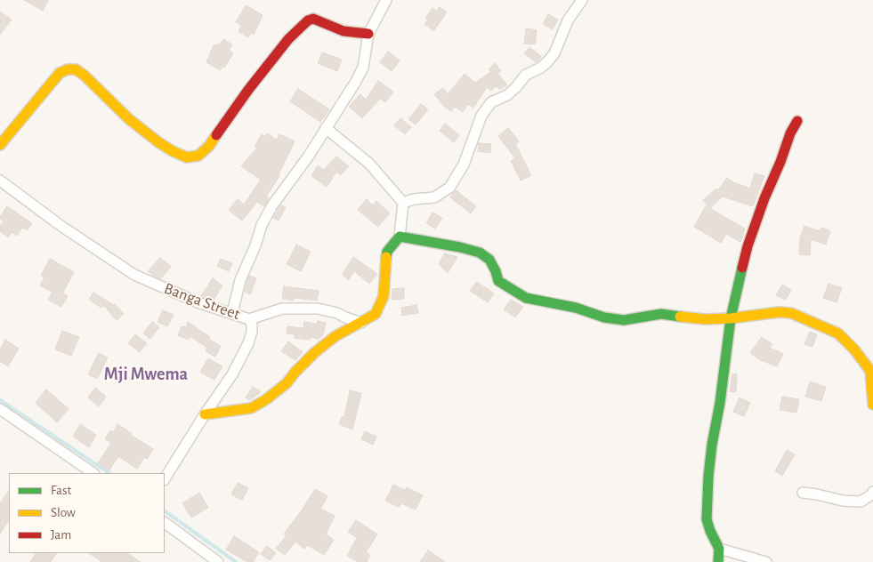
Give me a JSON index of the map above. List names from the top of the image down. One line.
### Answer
{"streets":{"street":["Banga Street"]},"districts":["Mji Mwema"],"legend":["Fast","Slow","Jam"]}
